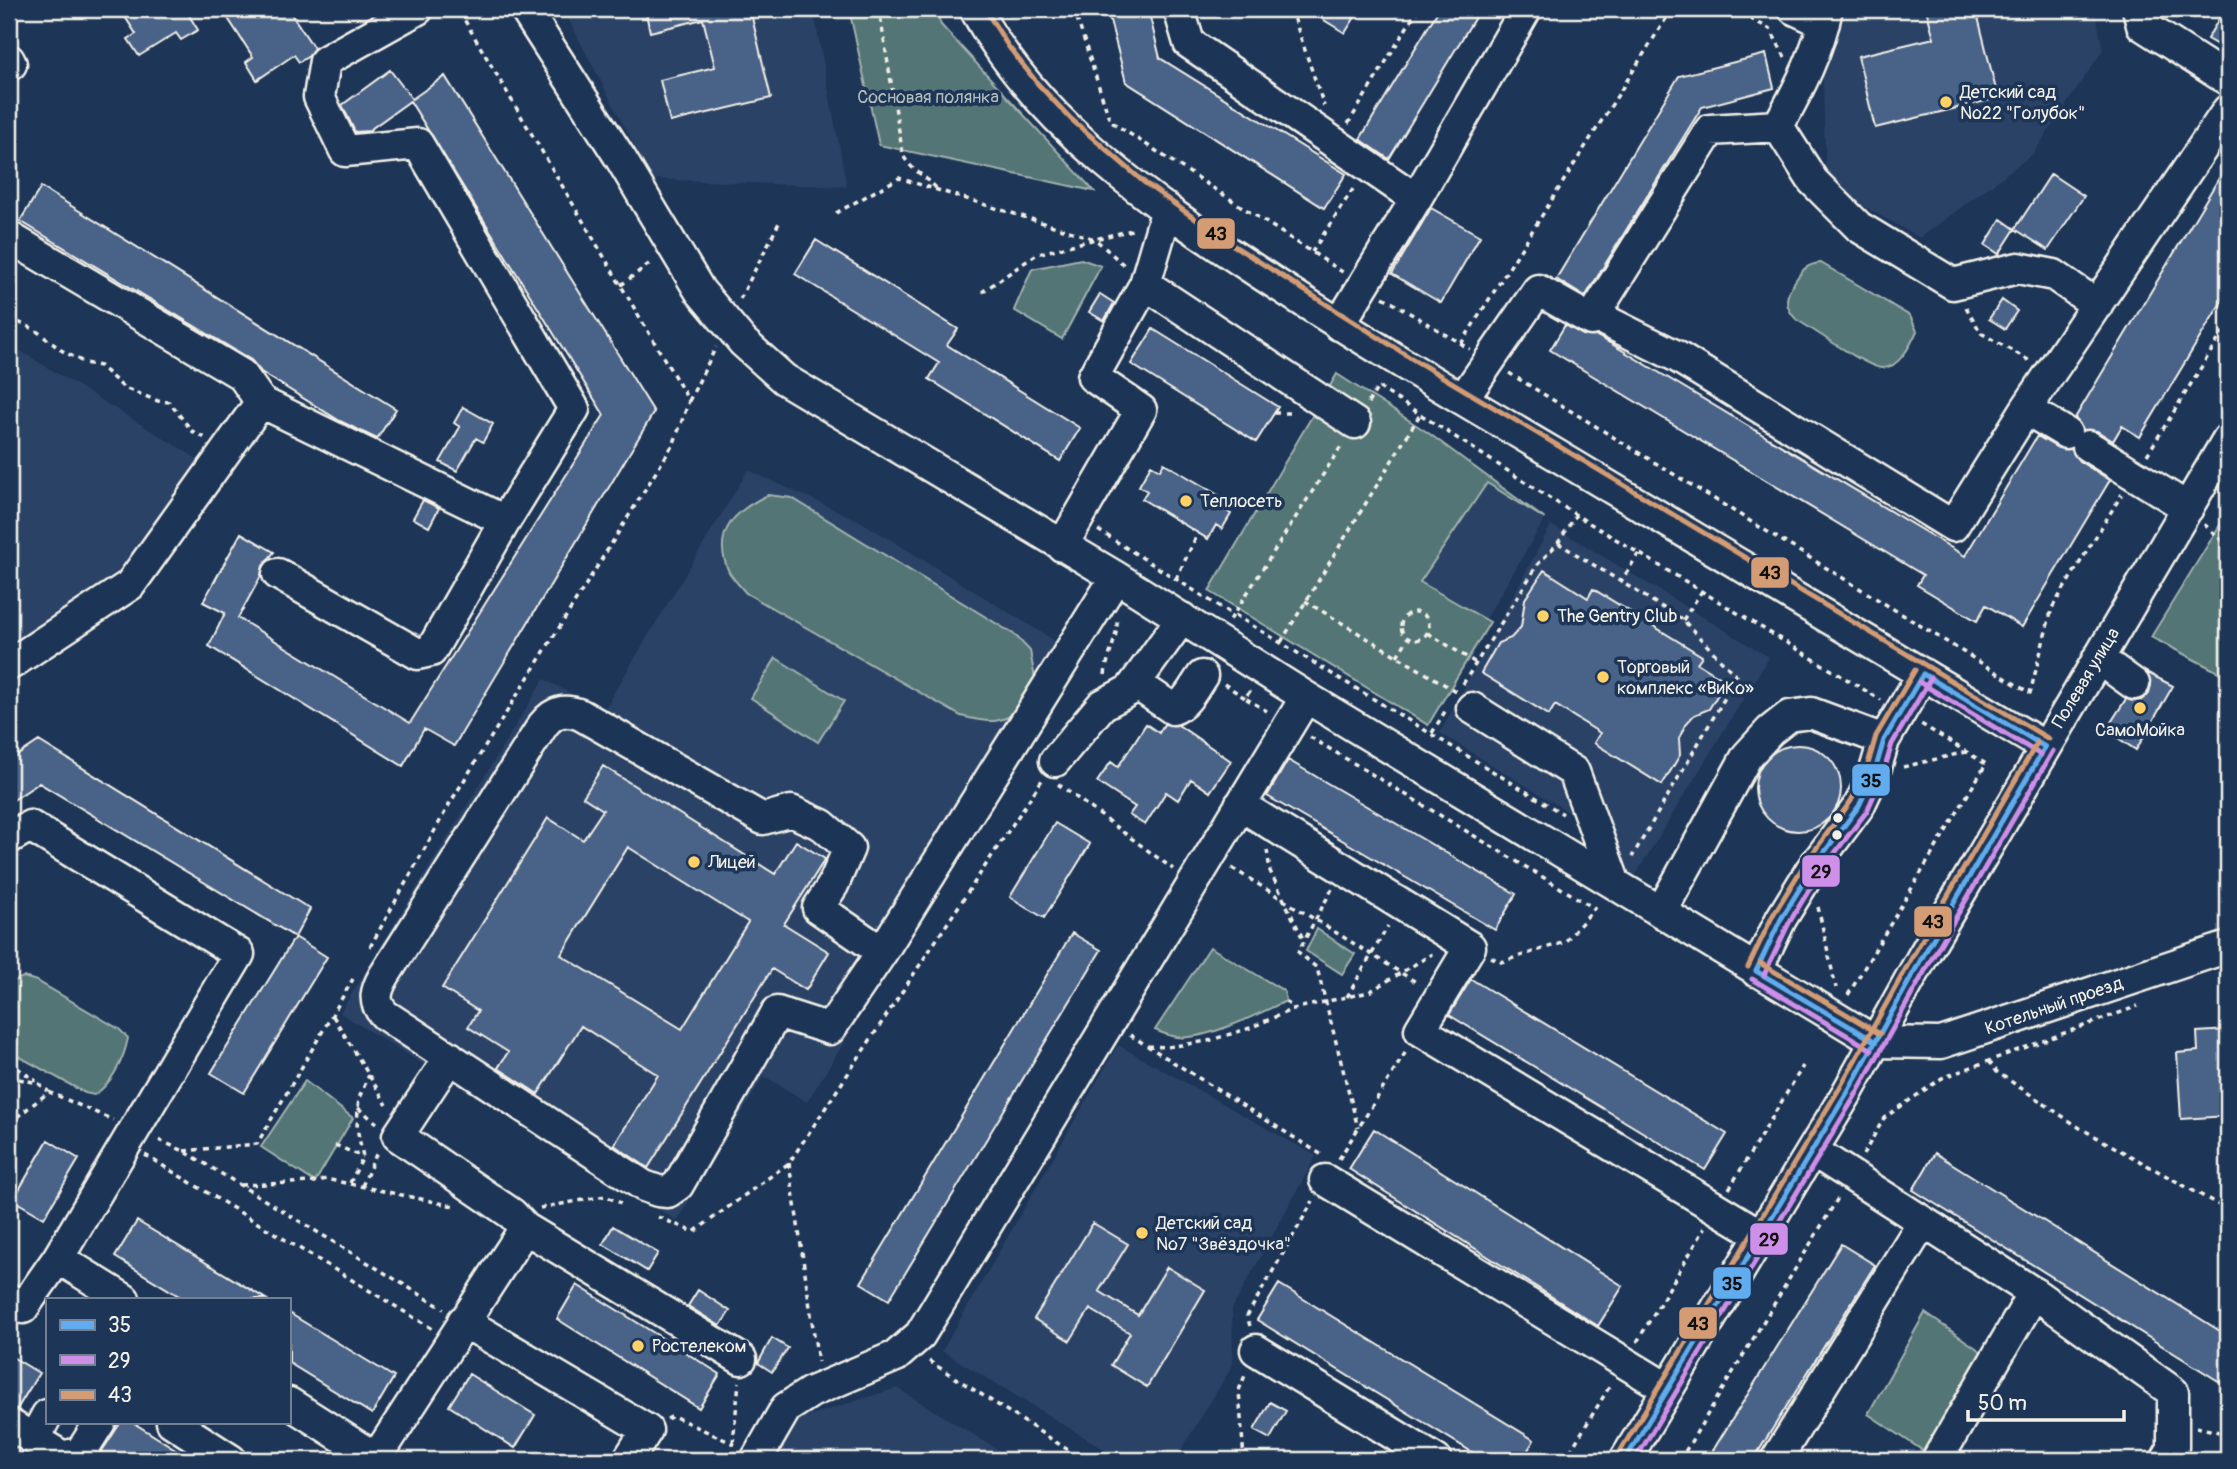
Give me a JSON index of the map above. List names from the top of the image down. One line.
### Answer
{"streets":{"street":["Полевая улица","Котельный проезд"]},"crossings":[["Полевая улица","Котельный проезд"]],"parks":["Сосновая полянка"],"places":["Детский сад №22 \"Голубок\"","Теплосеть","The Gentry Club","Торговый комплекс «ВиКо»","СамоМойка","Лицей","Детский сад №7 \"Звёздочка\"","Ростелеком"],"lines":["transit line 43","transit line 35","transit line 29"],"legend":["35","29","43"],"scale_bar":"50 m"}
